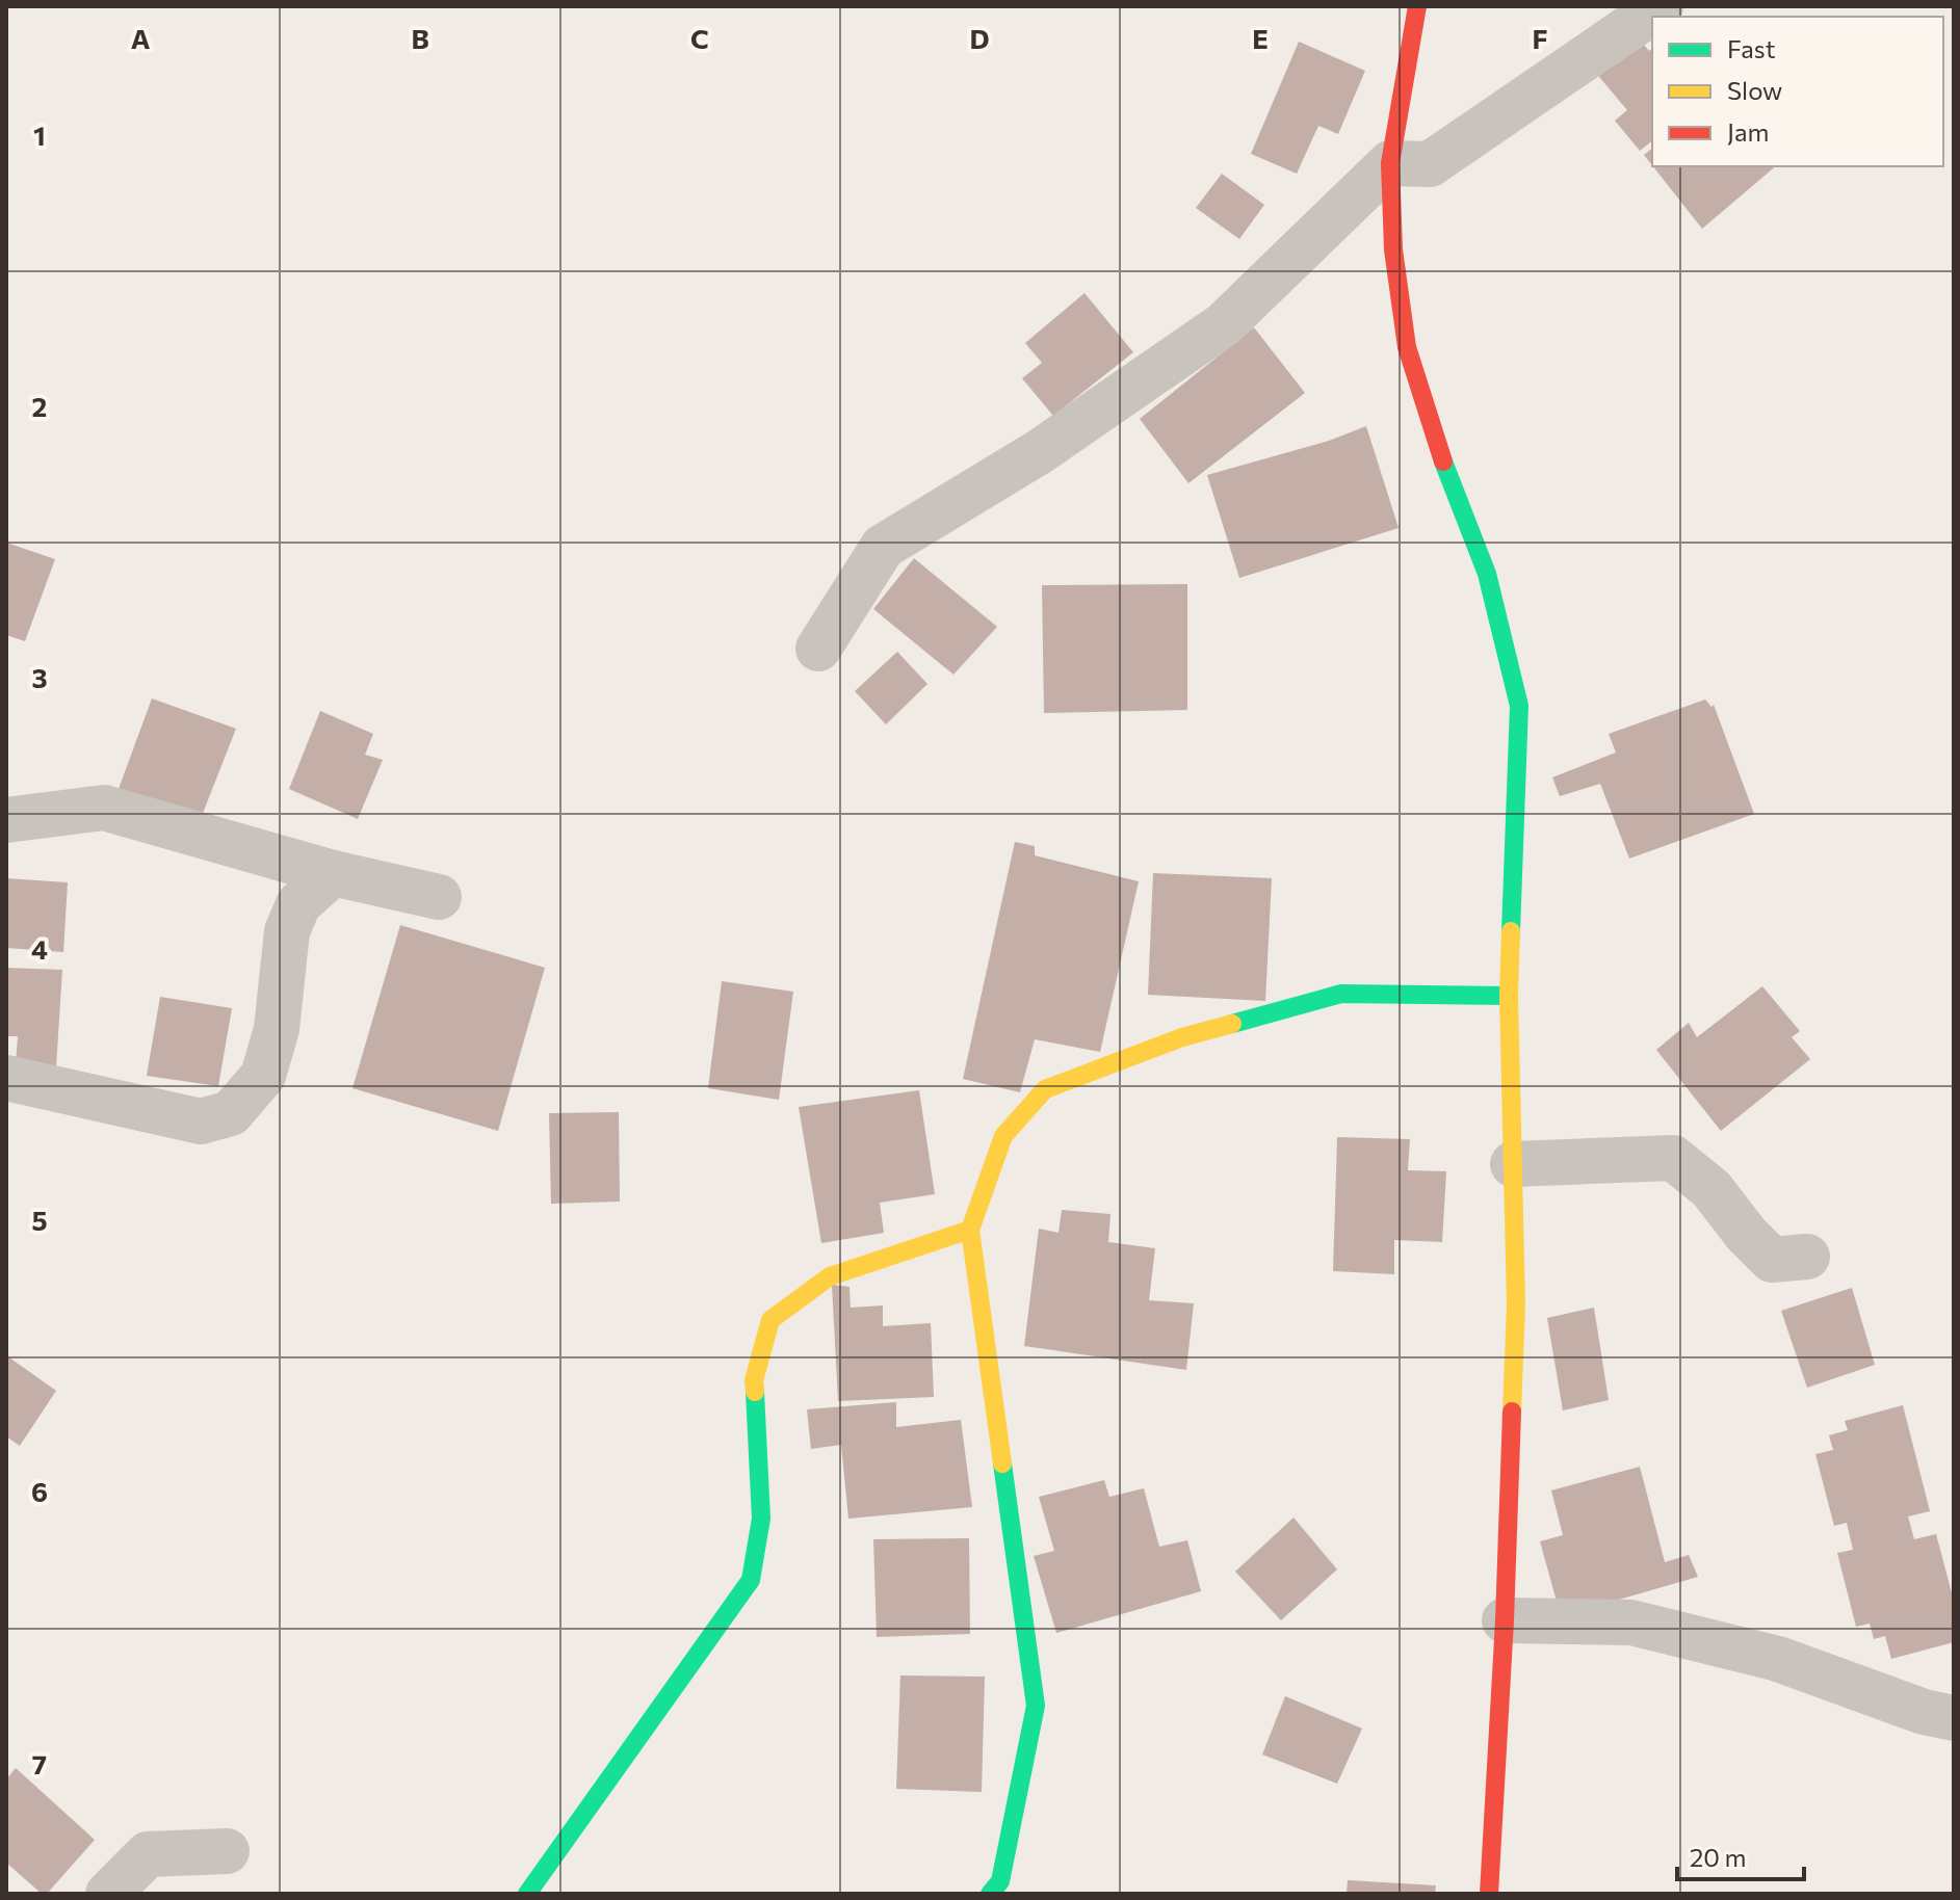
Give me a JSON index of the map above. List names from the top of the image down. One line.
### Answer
{"legend":["Fast","Slow","Jam"],"scale_bar":"20 m","grid":{"columns":["A","B","C","D","E","F"],"rows":["1","2","3","4","5","6","7"]}}
